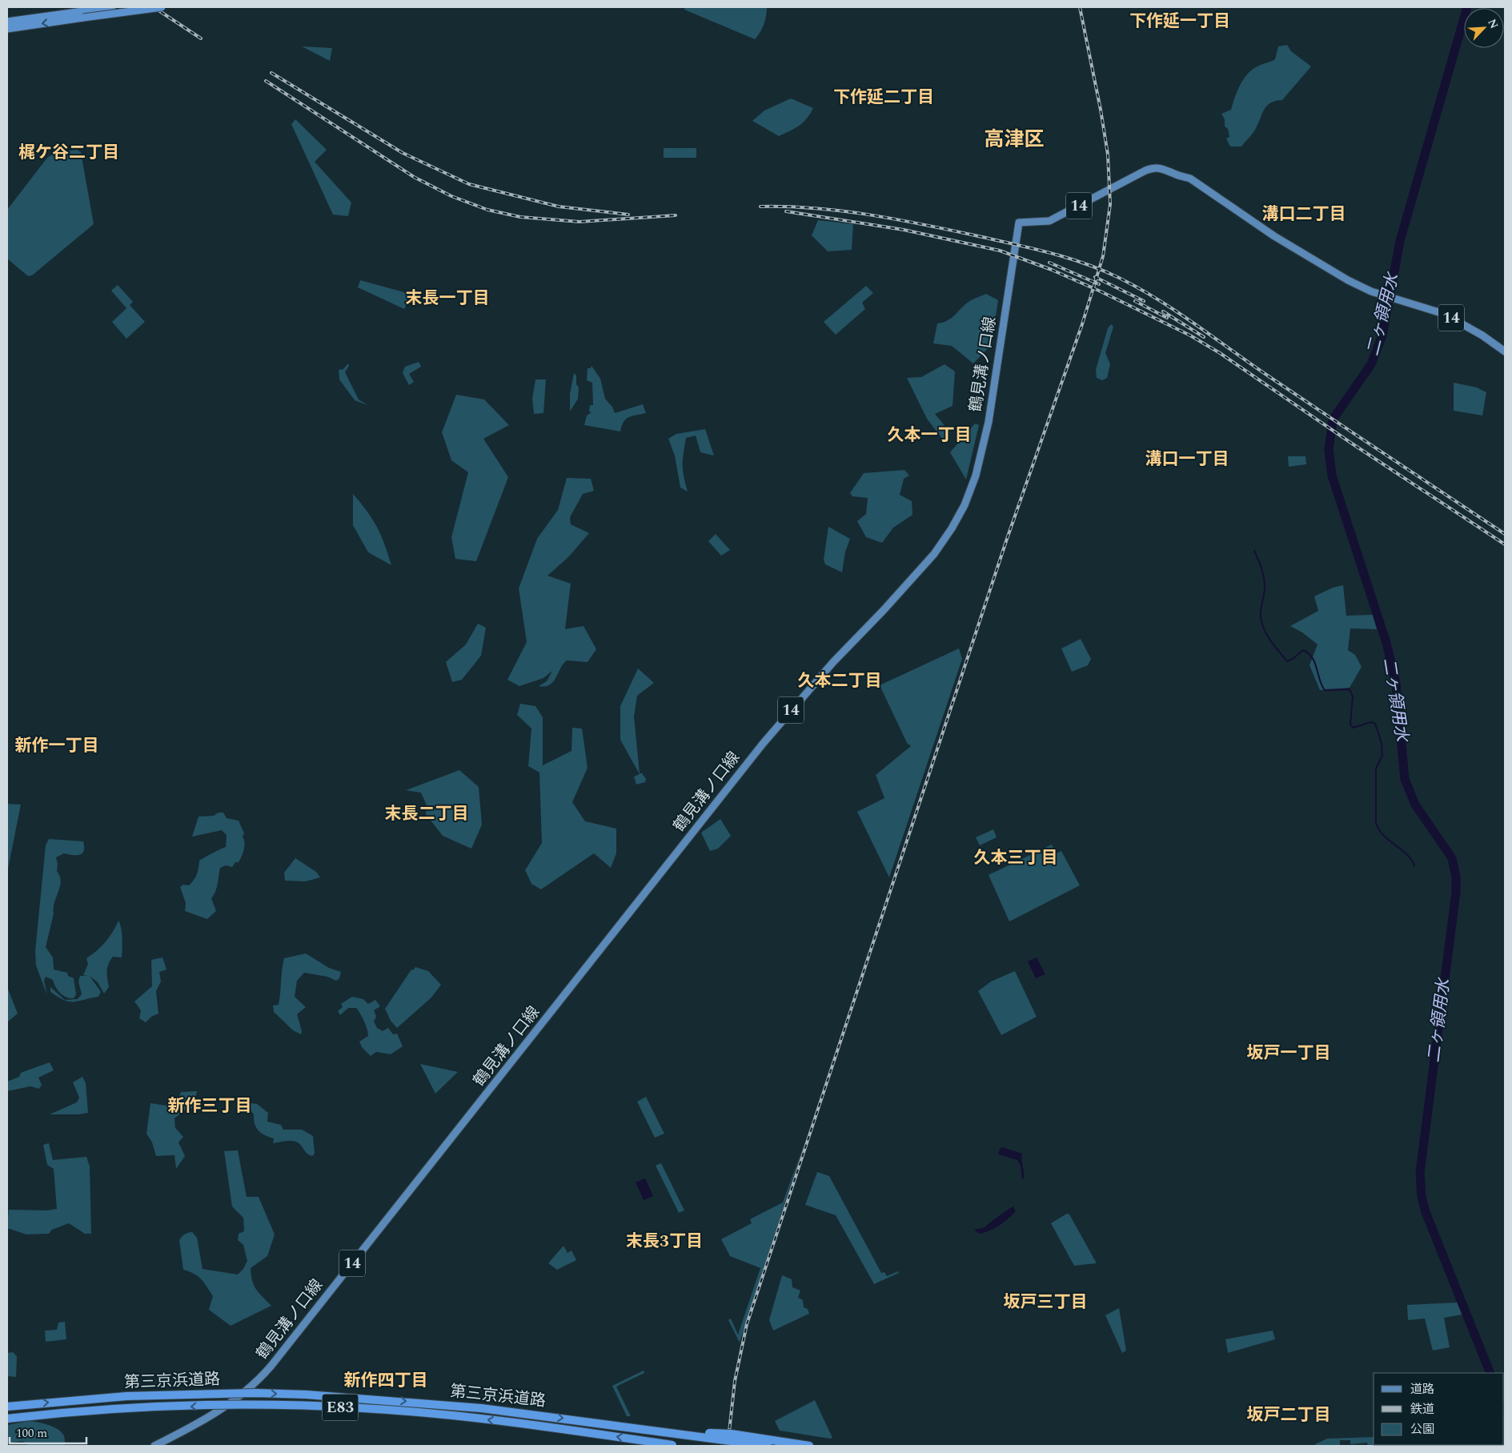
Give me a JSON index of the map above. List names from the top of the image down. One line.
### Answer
{"streets":{"highway":["第三京浜道路","E83"],"main road":["14","鶴見溝ノ口線"]},"districts":["下作延一丁目","下作延二丁目","高津区","梶ケ谷二丁目","溝口二丁目","末長一丁目","久本一丁目","溝口一丁目","久本二丁目","新作一丁目","末長二丁目","久本三丁目","坂戸一丁目","新作三丁目","末長3丁目","坂戸三丁目","新作四丁目","坂戸二丁目"],"water":["二ヶ領用水"],"legend":["道路","鉄道","公園"],"scale_bar":"100 m","north":"top right"}
